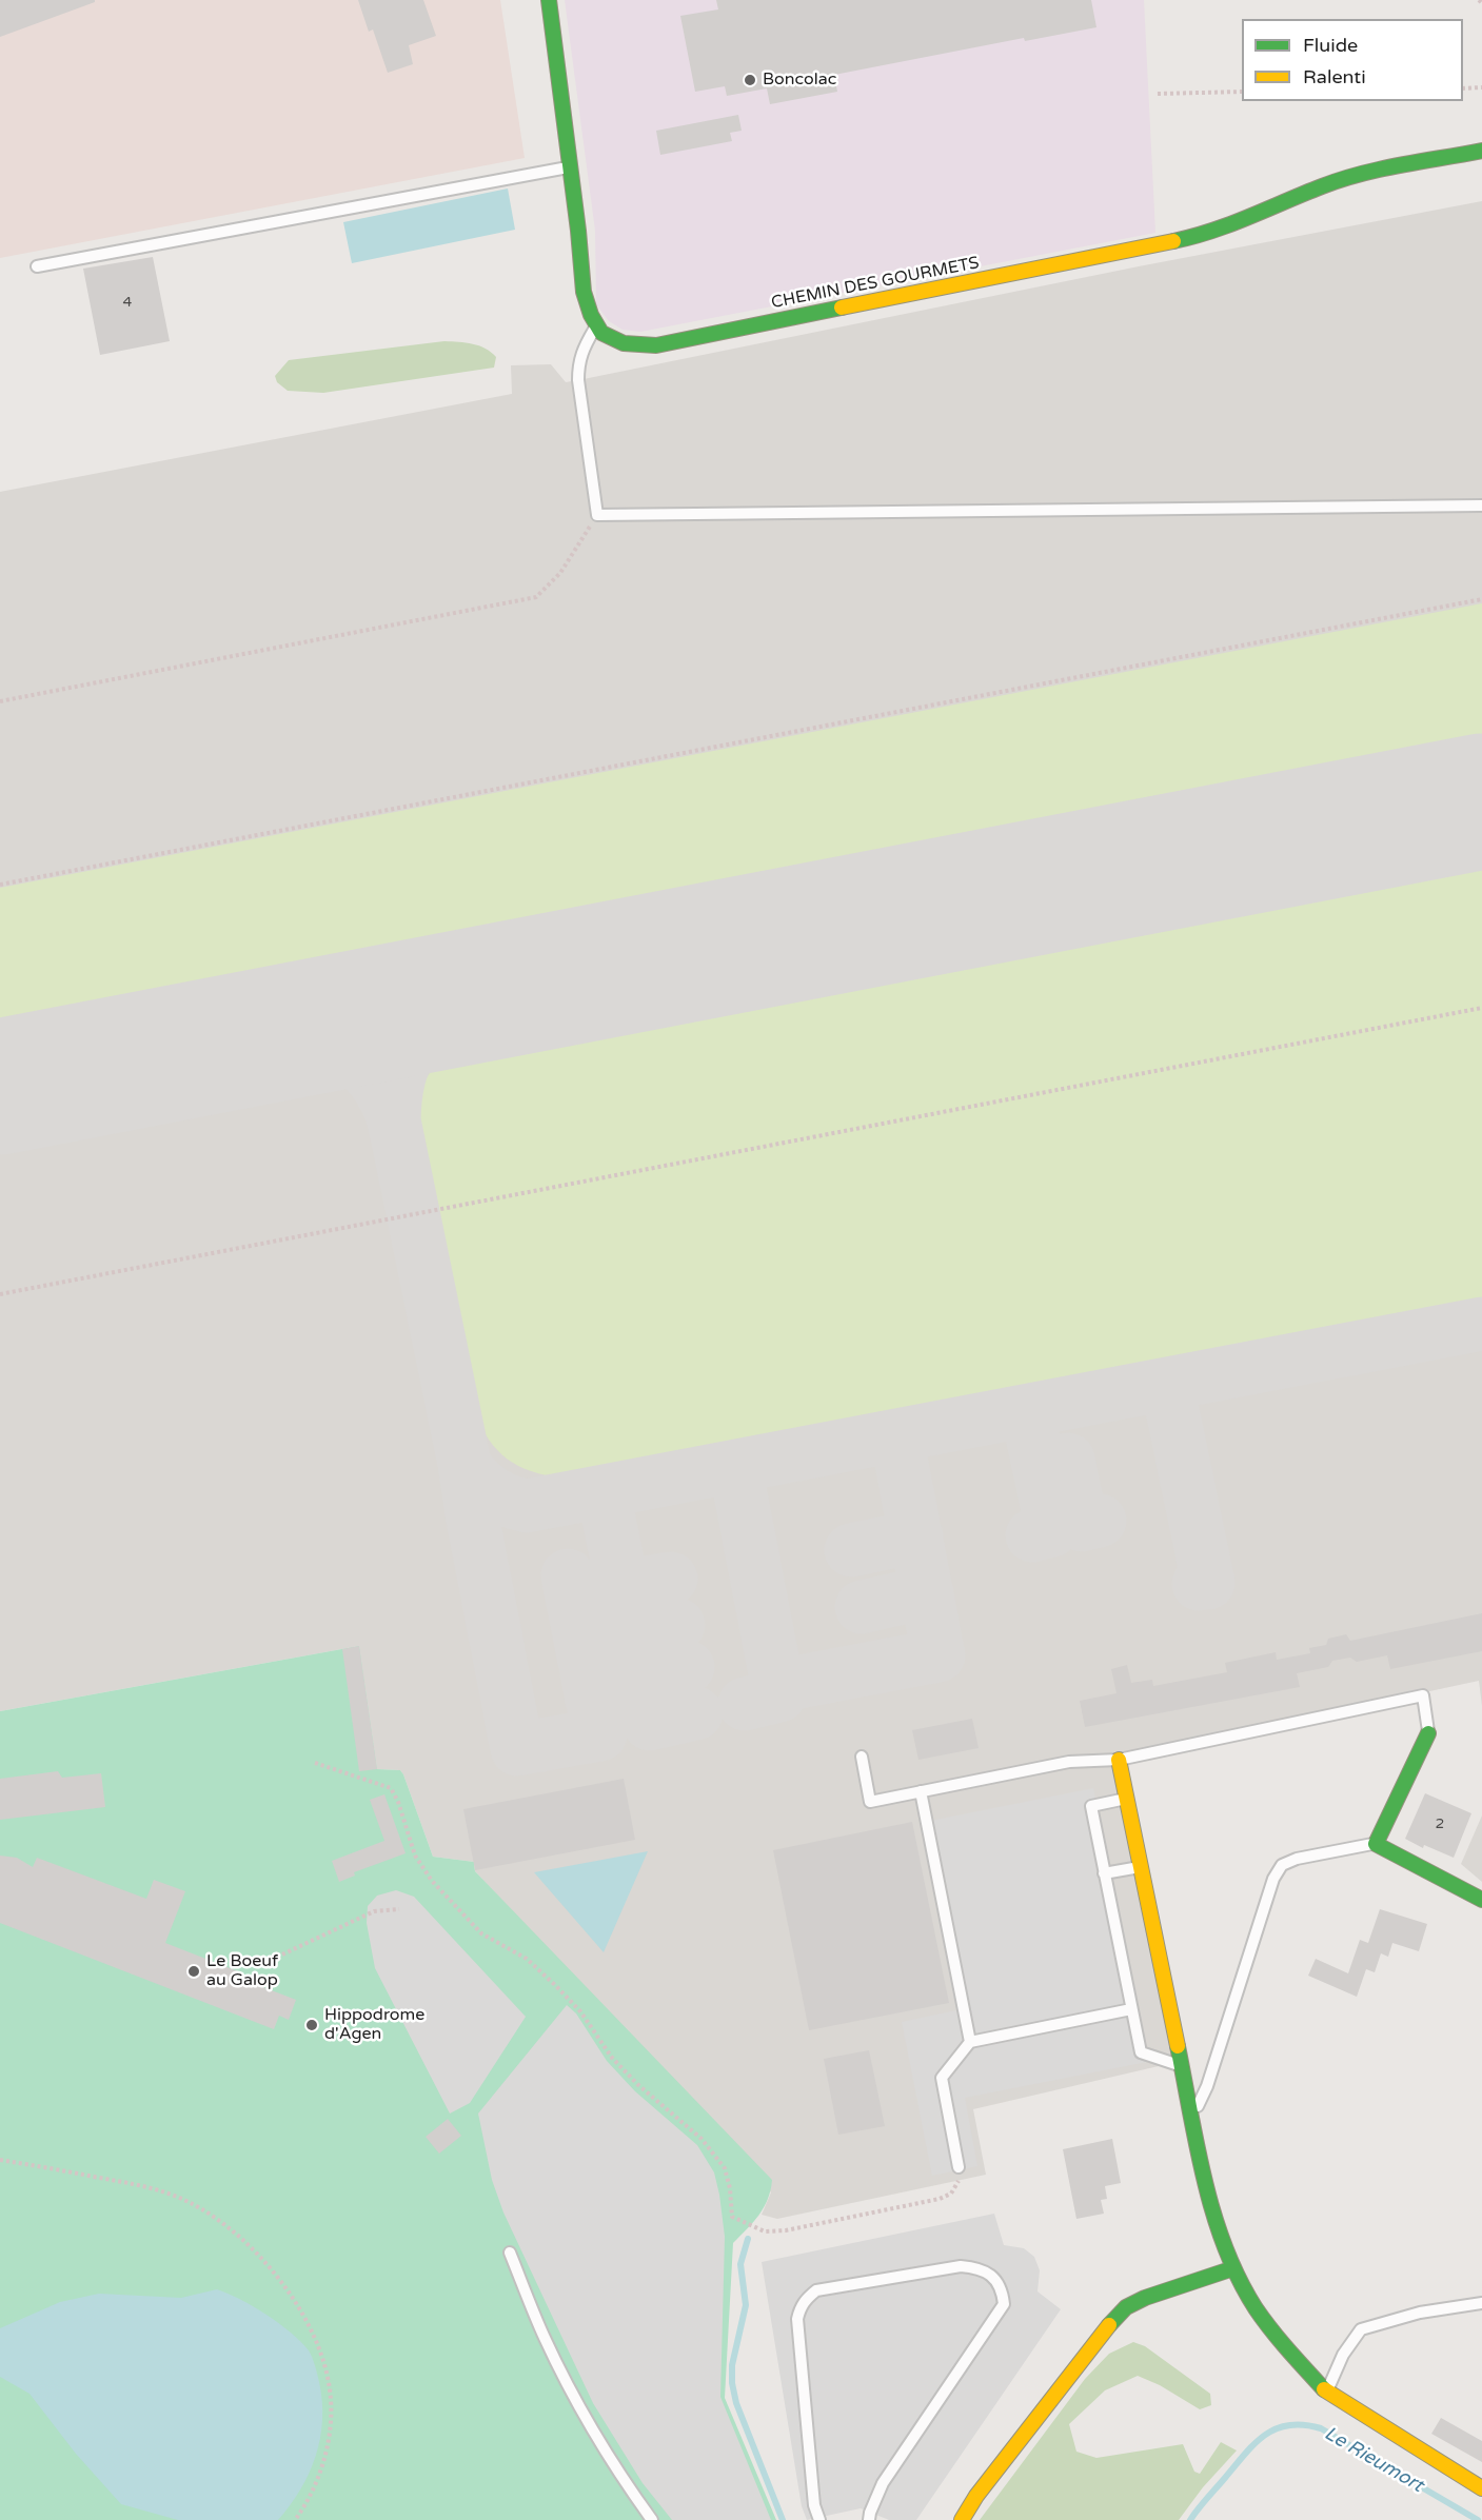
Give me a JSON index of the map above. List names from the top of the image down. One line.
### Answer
{"streets":{"street":["CHEMIN DES GOURMETS"]},"water":["Le Rieumort"],"places":["Boncolac","Le Boeuf au Galop","Hippodrome d'Agen"],"house_numbers":["4","2"],"legend":["Fluide","Ralenti"]}
